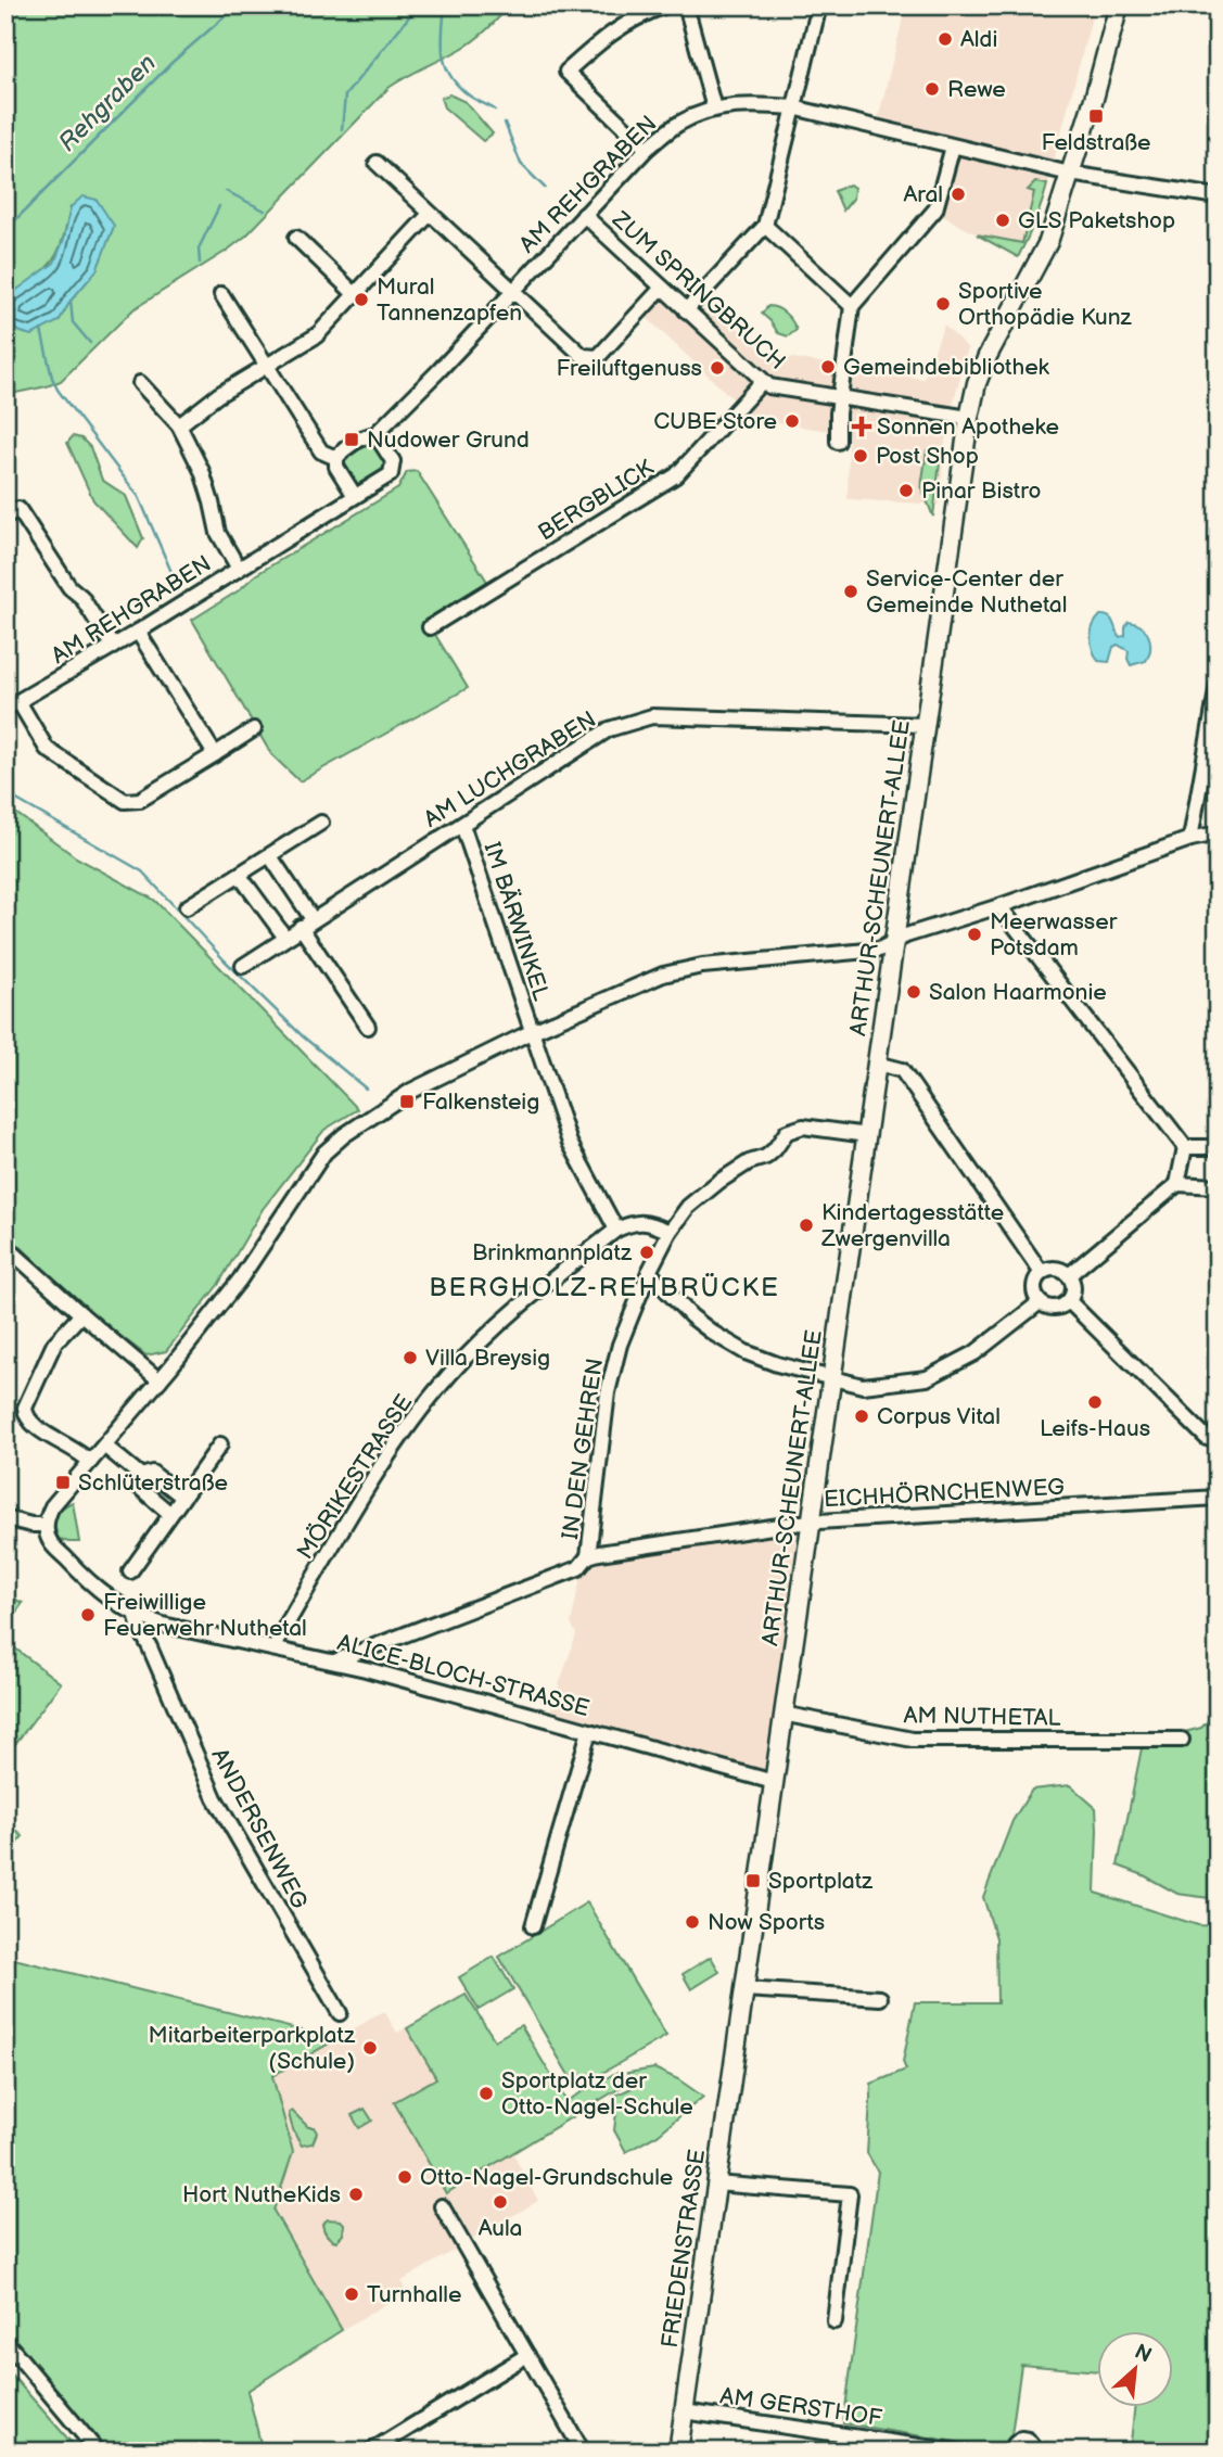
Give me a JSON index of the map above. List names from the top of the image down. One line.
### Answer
{"streets":{"main road":["ARTHUR-SCHEUNERT-ALLEE","FRIEDENSTRASSE"],"street":["AM REHGRABEN","ZUM SPRINGBRUCH","BERGBLICK","AM LUCHGRABEN","IM BÄRWINKEL","IN DEN GEHREN","MÖRIKESTRASSE","EICHHÖRNCHENWEG","ALICE-BLOCH-STRASSE","AM NUTHETAL","ANDERSENWEG","AM GERSTHOF"]},"crossings":[["AM REHGRABEN","ZUM SPRINGBRUCH"],["AM REHGRABEN","ARTHUR-SCHEUNERT-ALLEE"],["ZUM SPRINGBRUCH","BERGBLICK"],["ZUM SPRINGBRUCH","ARTHUR-SCHEUNERT-ALLEE"],["AM LUCHGRABEN","ARTHUR-SCHEUNERT-ALLEE"],["AM LUCHGRABEN","IM BÄRWINKEL"],["ARTHUR-SCHEUNERT-ALLEE","IN DEN GEHREN"],["ARTHUR-SCHEUNERT-ALLEE","EICHHÖRNCHENWEG"],["ARTHUR-SCHEUNERT-ALLEE","ALICE-BLOCH-STRASSE"],["ARTHUR-SCHEUNERT-ALLEE","AM NUTHETAL"],["ARTHUR-SCHEUNERT-ALLEE","FRIEDENSTRASSE"],["IM BÄRWINKEL","MÖRIKESTRASSE"],["IN DEN GEHREN","MÖRIKESTRASSE"],["IN DEN GEHREN","EICHHÖRNCHENWEG"],["MÖRIKESTRASSE","ALICE-BLOCH-STRASSE"],["EICHHÖRNCHENWEG","ALICE-BLOCH-STRASSE"],["ALICE-BLOCH-STRASSE","ANDERSENWEG"],["ALICE-BLOCH-STRASSE","FRIEDENSTRASSE"],["FRIEDENSTRASSE","AM GERSTHOF"]],"districts":["BERGHOLZ-REHBRÜCKE"],"water":["Rehgraben"],"places":{"other":["Aldi","Rewe","Aral","GLS Paketshop","Mural Tannenzapfen","Sportive Orthopädie Kunz","Gemeindebibliothek","Freiluftgenuss","CUBE Store","Post Shop","Pinar Bistro","Service-Center der Gemeinde Nuthetal","Meerwasser Potsdam","Salon Haarmonie","Kindertagesstätte Zwergenvilla","Brinkmannplatz","Villa Breysig","Leifs-Haus","Corpus Vital","Freiwillige Feuerwehr Nuthetal","Now Sports","Mitarbeiterparkplatz (Schule)","Sportplatz der Otto-Nagel-Schule","Otto-Nagel-Grundschule","Hort NutheKids","Aula","Turnhalle"],"transit":["Feldstraße","Nudower Grund","Falkensteig","Schlüterstraße","Sportplatz"],"health":["Sonnen Apotheke"]},"north":"top right"}
